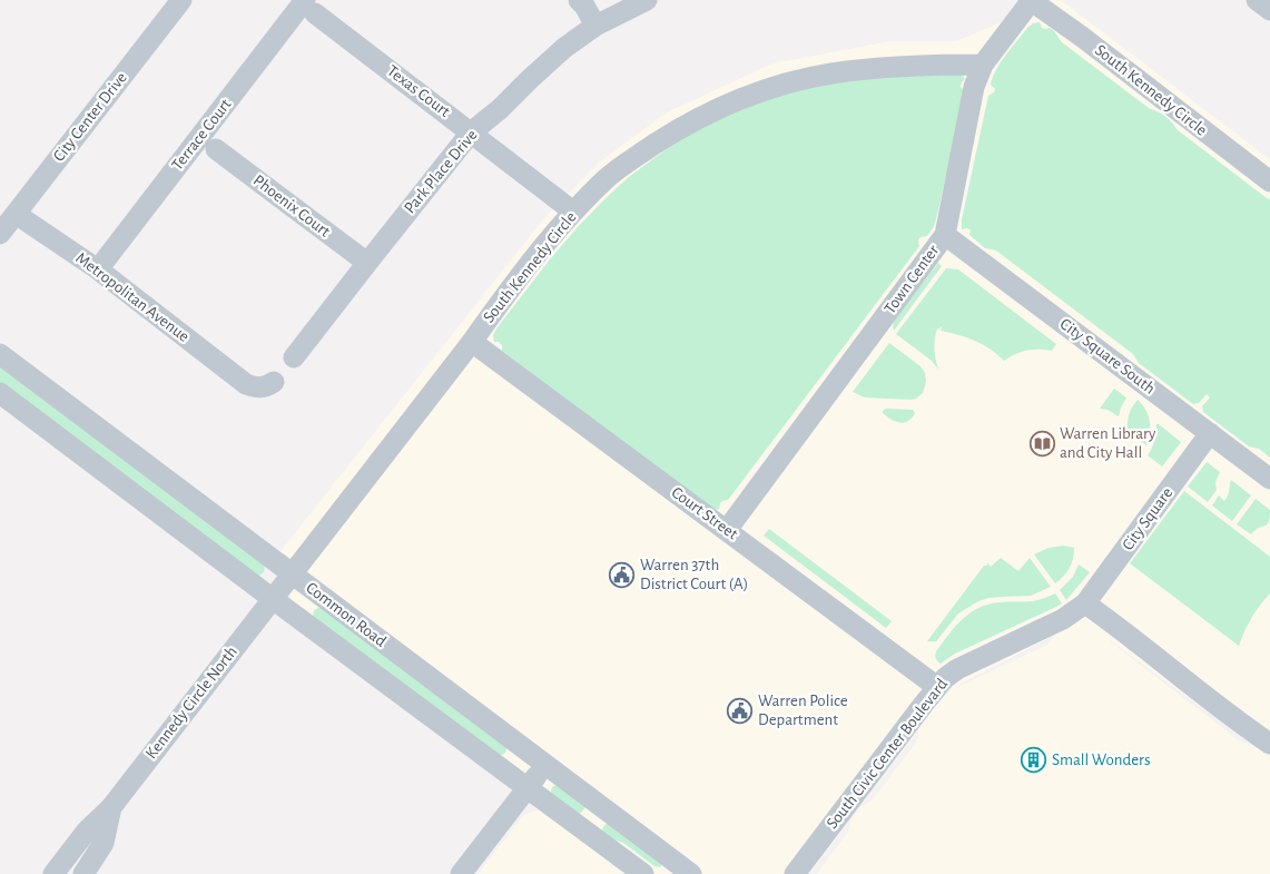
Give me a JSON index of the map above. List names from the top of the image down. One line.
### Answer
{"streets":{"street":["South Kennedy Circle","Texas Court","City Center Drive","Terrace Court","Park Place Drive","Phoenix Court","Town Center","Metropolitan Avenue","City Square South","Court Street","City Square","Common Road","Kennedy Circle North","South Civic Center Boulevard"]},"crossings":[["South Kennedy Circle","Texas Court"],["South Kennedy Circle","Town Center"],["South Kennedy Circle","Court Street"],["South Kennedy Circle","Common Road"],["South Kennedy Circle","Kennedy Circle North"],["Texas Court","Terrace Court"],["Texas Court","Park Place Drive"],["City Center Drive","Metropolitan Avenue"],["Terrace Court","Metropolitan Avenue"],["Park Place Drive","Phoenix Court"],["Town Center","City Square South"],["Town Center","Court Street"],["City Square South","City Square"],["Court Street","South Civic Center Boulevard"],["City Square","South Civic Center Boulevard"],["Common Road","Kennedy Circle North"]],"places":{"library":["Warren Library and City Hall"],"public building":["Warren 37th District Court (A)","Warren Police Department"],"building":["Small Wonders"]}}
